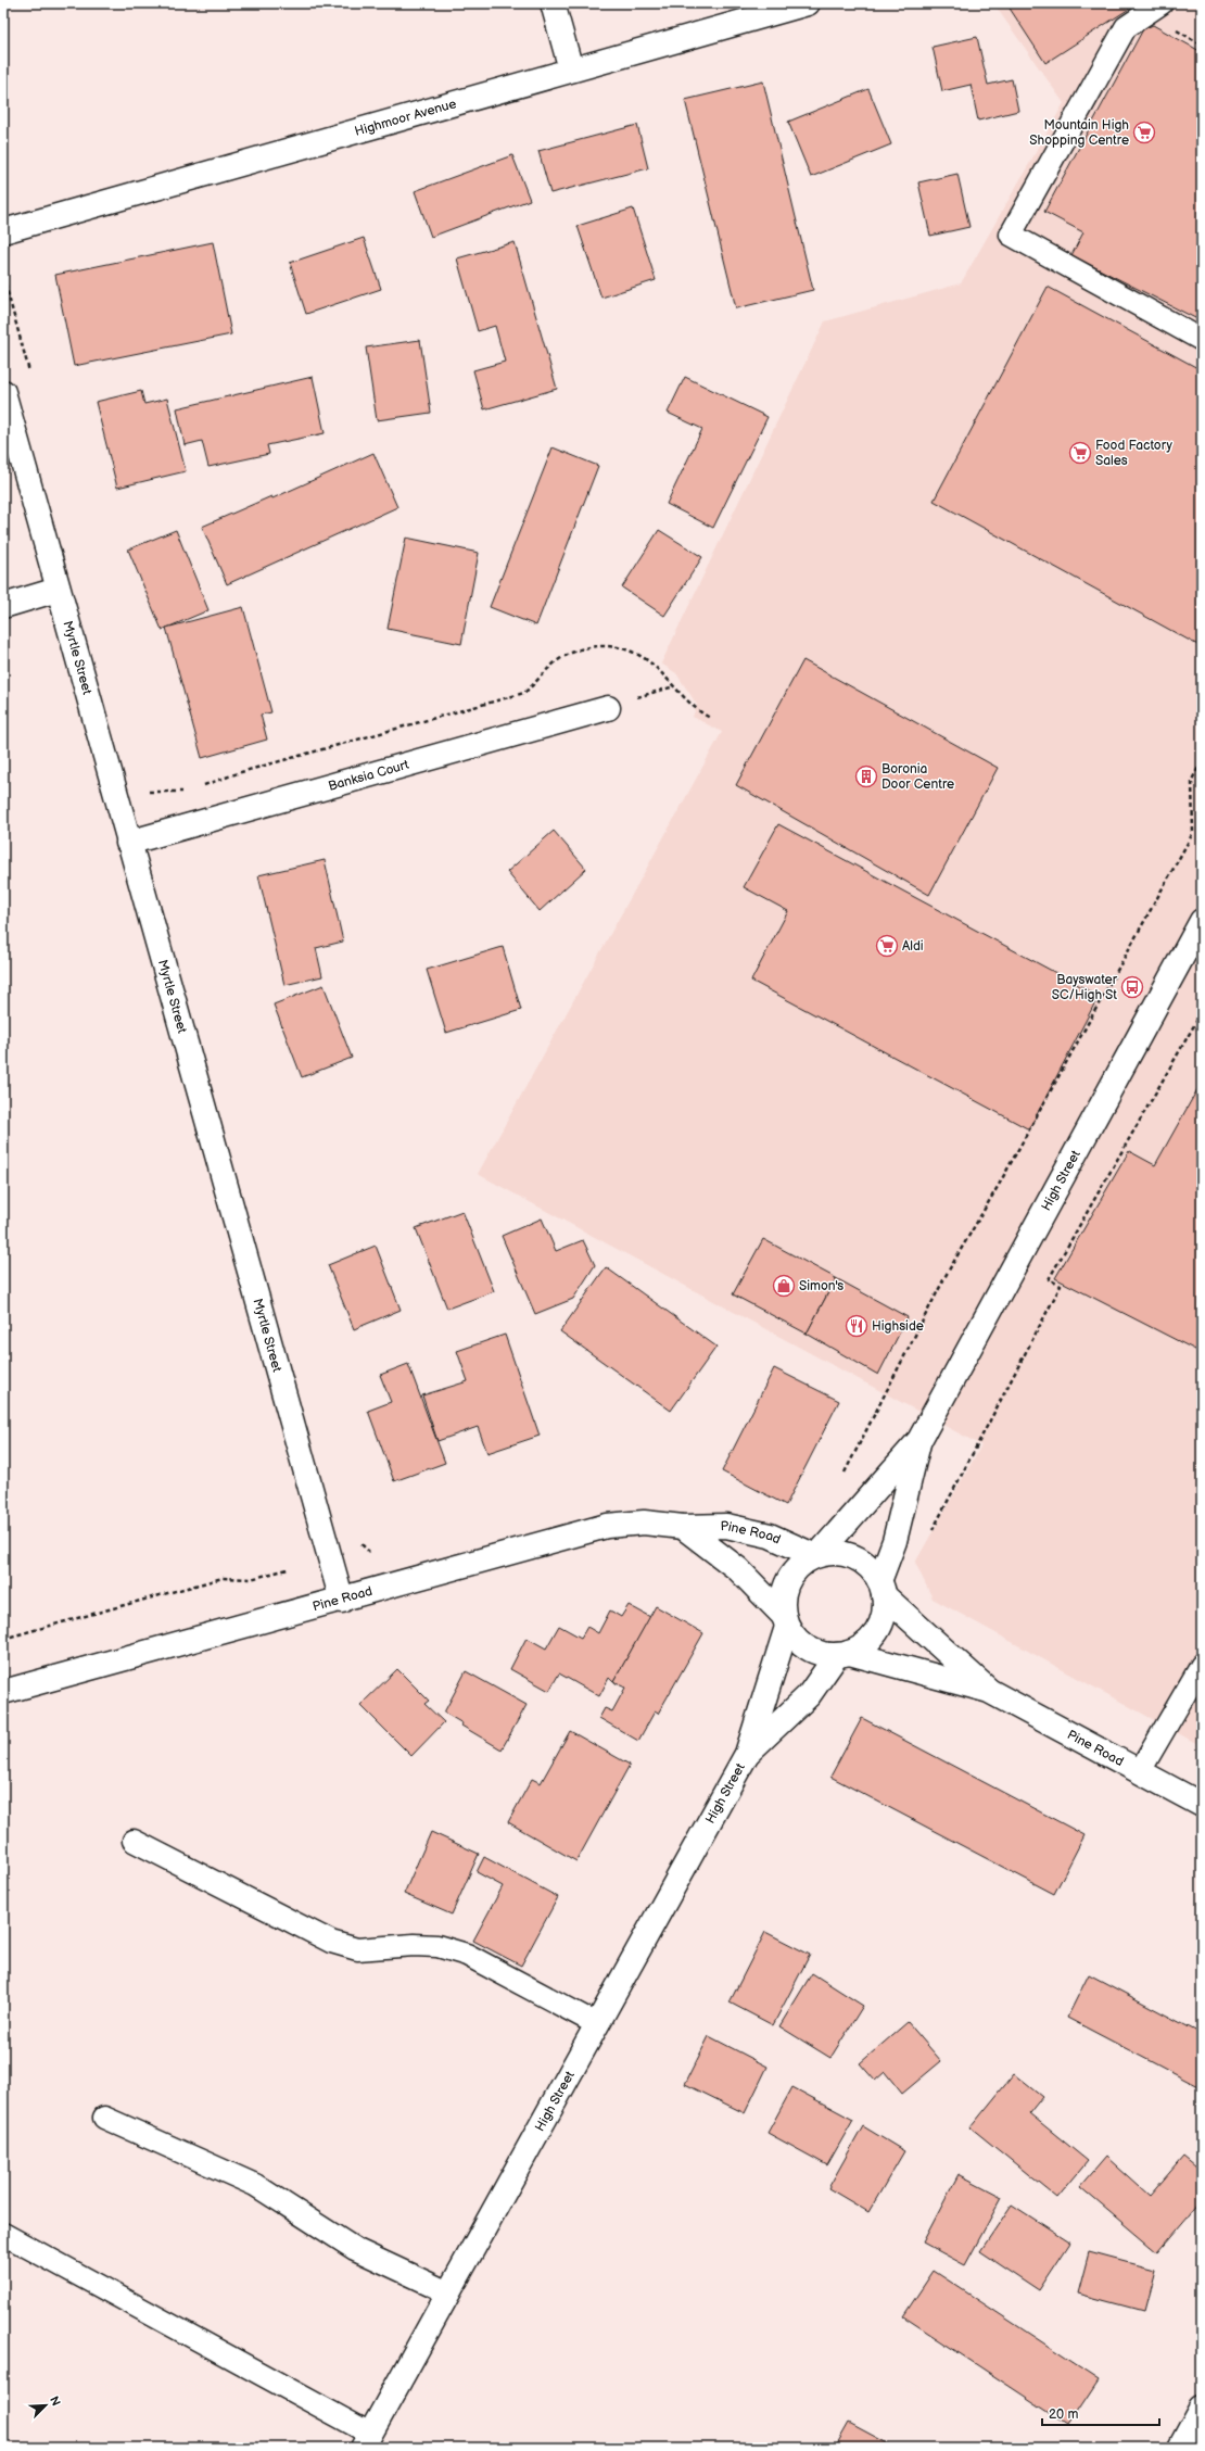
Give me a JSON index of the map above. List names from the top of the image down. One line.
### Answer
{"streets":{"street":["Highmoor Avenue","Myrtle Street","Banksia Court","High Street","Pine Road"]},"crossings":[["Myrtle Street","Banksia Court"],["Myrtle Street","Pine Road"],["High Street","Pine Road"]],"places":{"supermarket":["Mountain High Shopping Centre","Food Factory Sales","Aldi"],"building":["Boronia Door Centre"],"bus stop":["Bayswater SC/High St"],"shop":["Simon's"],"restaurant":["Highside"]},"scale_bar":"20 m","north":"top right"}
